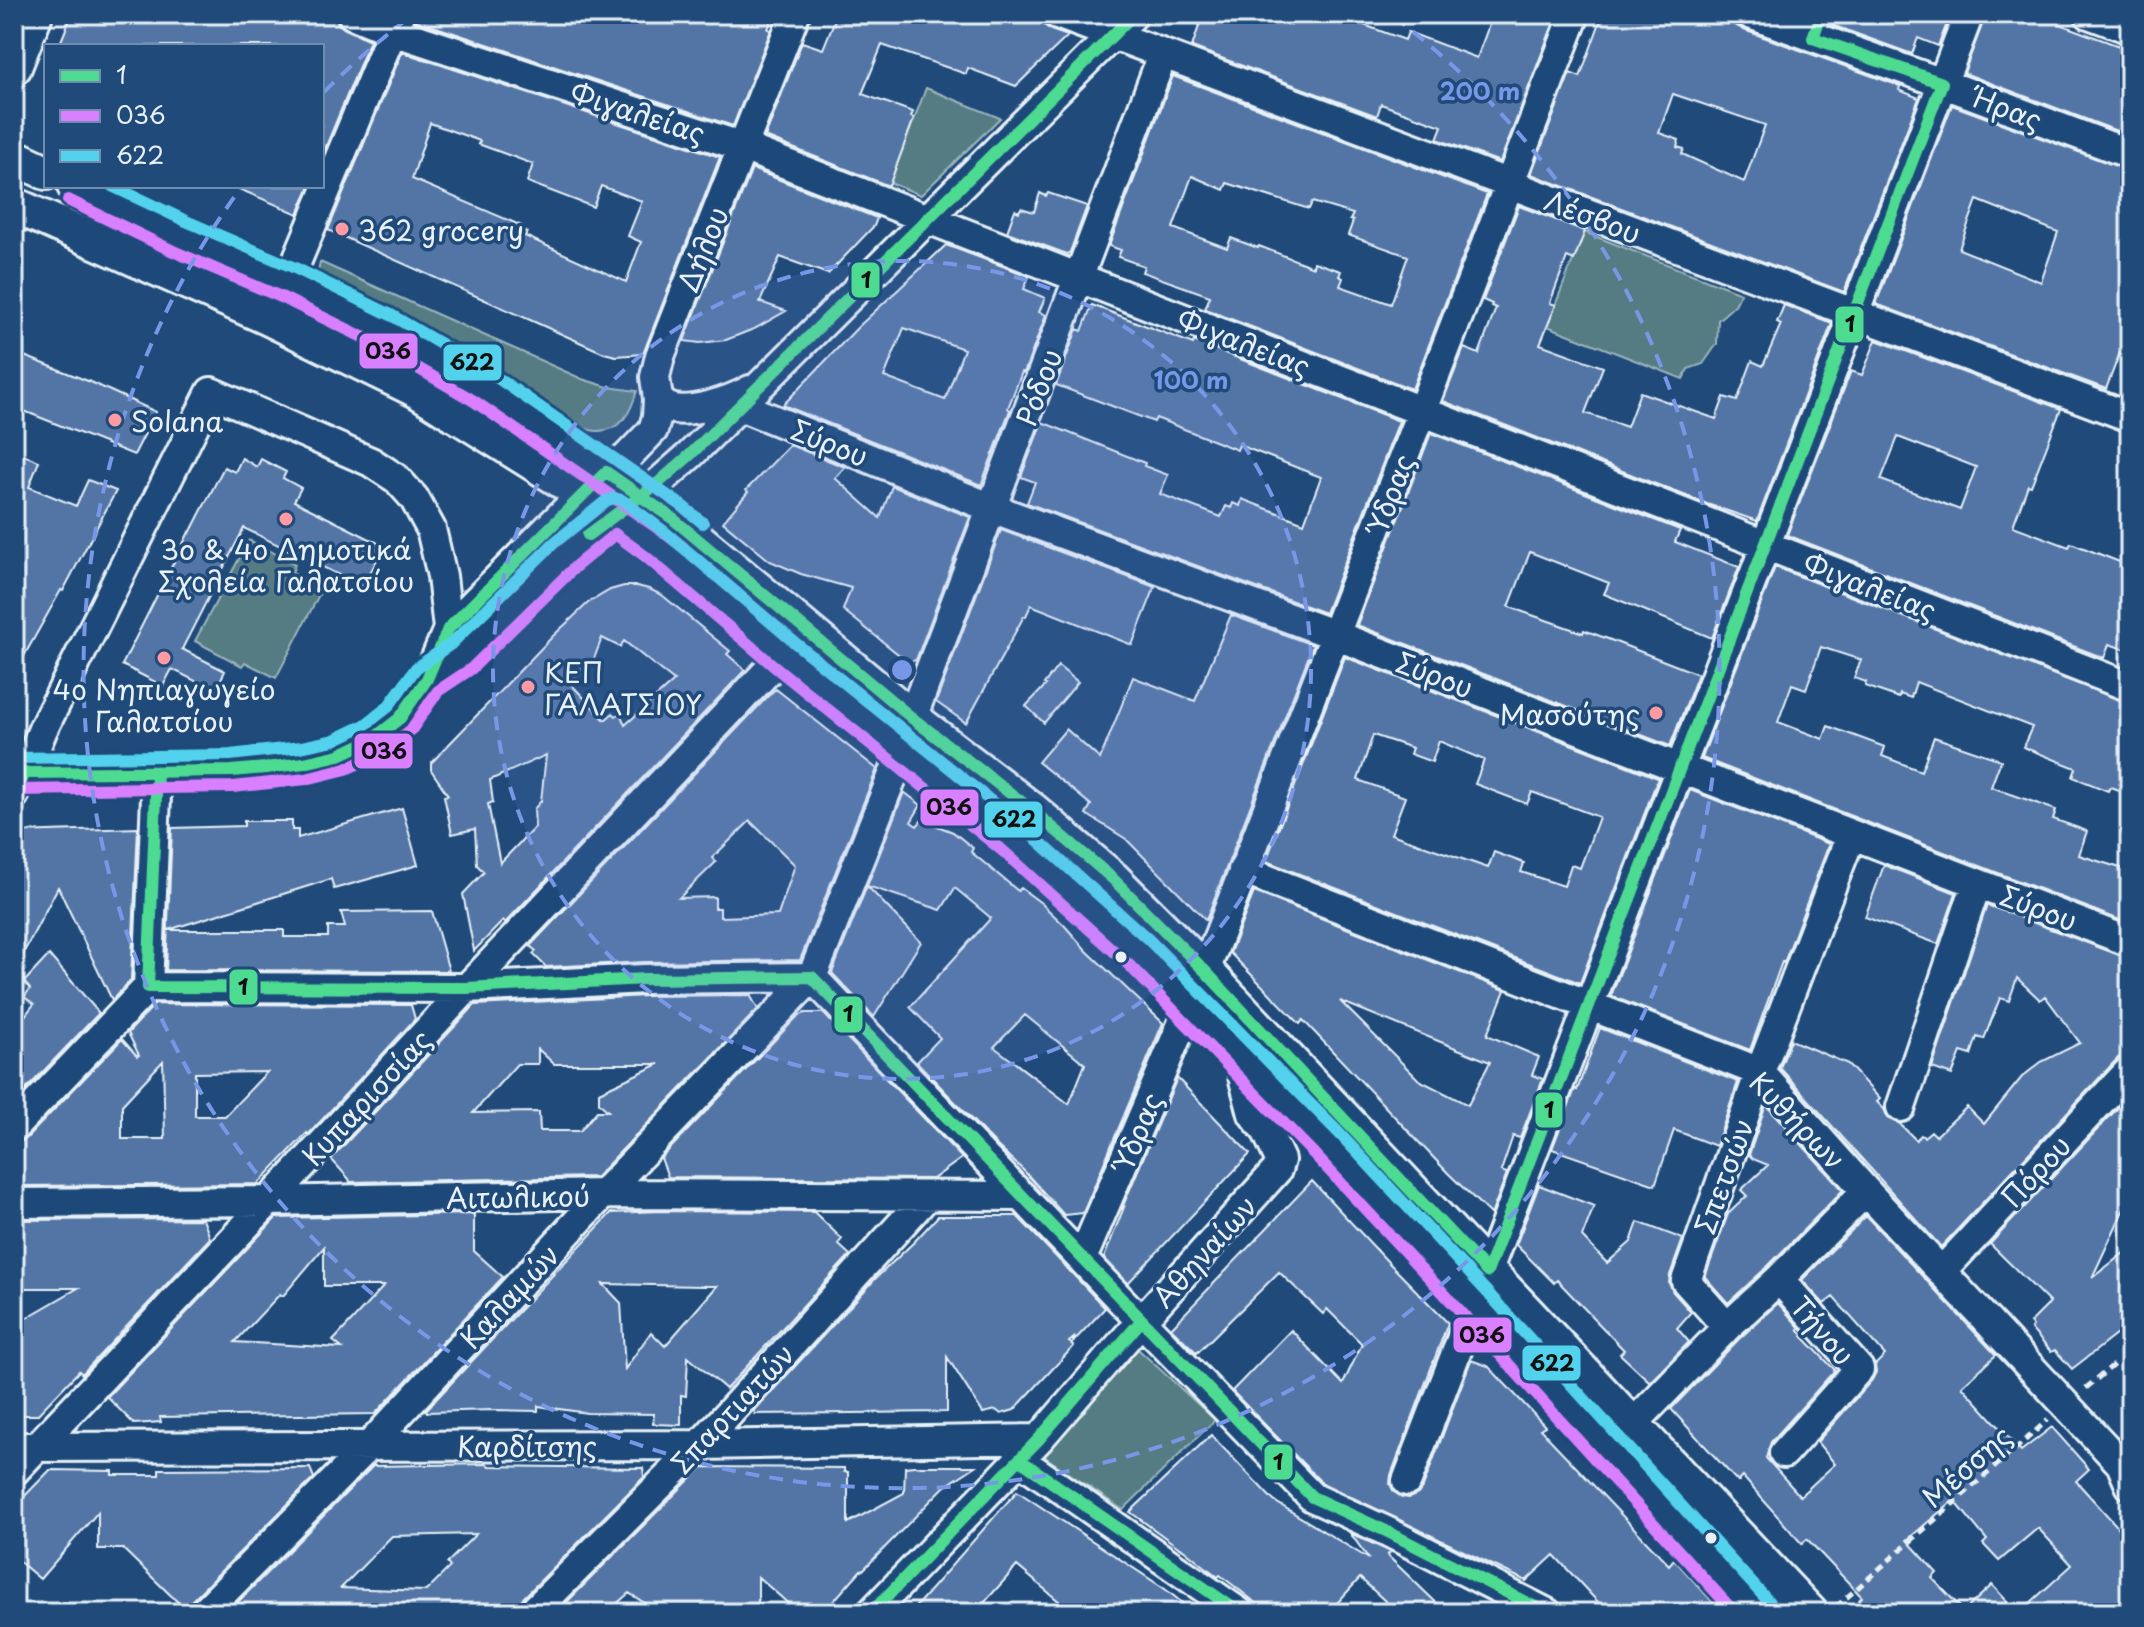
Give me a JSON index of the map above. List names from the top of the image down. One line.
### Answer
{"streets":{"street":["Ήρας","Φιγαλείας","Λέσβου","Δήλου","Ρόδου","Σύρου","Ύδρας","Κυπαρισσίας","Κυθήρων","Πόρου","Σπετσών","Αιτωλικού","Αθηναίων","Καλαμών","Τήνου","Σπαρτιατών","Καρδίτσης"],"path":["Μέσσης"]},"crossings":[["Φιγαλείας","Δήλου"],["Φιγαλείας","Ρόδου"],["Φιγαλείας","Ύδρας"],["Λέσβου","Ρόδου"],["Λέσβου","Ύδρας"],["Ρόδου","Σύρου"],["Ρόδου","Καλαμών"],["Σύρου","Ύδρας"],["Σύρου","Σπετσών"],["Ύδρας","Κυθήρων"],["Κυπαρισσίας","Αιτωλικού"],["Κυπαρισσίας","Καρδίτσης"],["Κυθήρων","Πόρου"],["Κυθήρων","Σπετσών"],["Κυθήρων","Τήνου"],["Κυθήρων","Μέσσης"],["Σπετσών","Τήνου"],["Αιτωλικού","Καλαμών"],["Αιτωλικού","Σπαρτιατών"],["Αθηναίων","Καρδίτσης"],["Καλαμών","Καρδίτσης"],["Σπαρτιατών","Καρδίτσης"]],"places":["362 grocery","Solana","3ο & 4ο Δημοτικά Σχολεία Γαλατσίου","4ο Νηπιαγωγείο Γαλατσίου","ΚΕΠ ΓΑΛΑΤΣΙΟΥ","Μασούτης"],"lines":["transit line 1","transit line 622","transit line 036"],"legend":["1","036","622"],"rings":["200 m","100 m"]}
